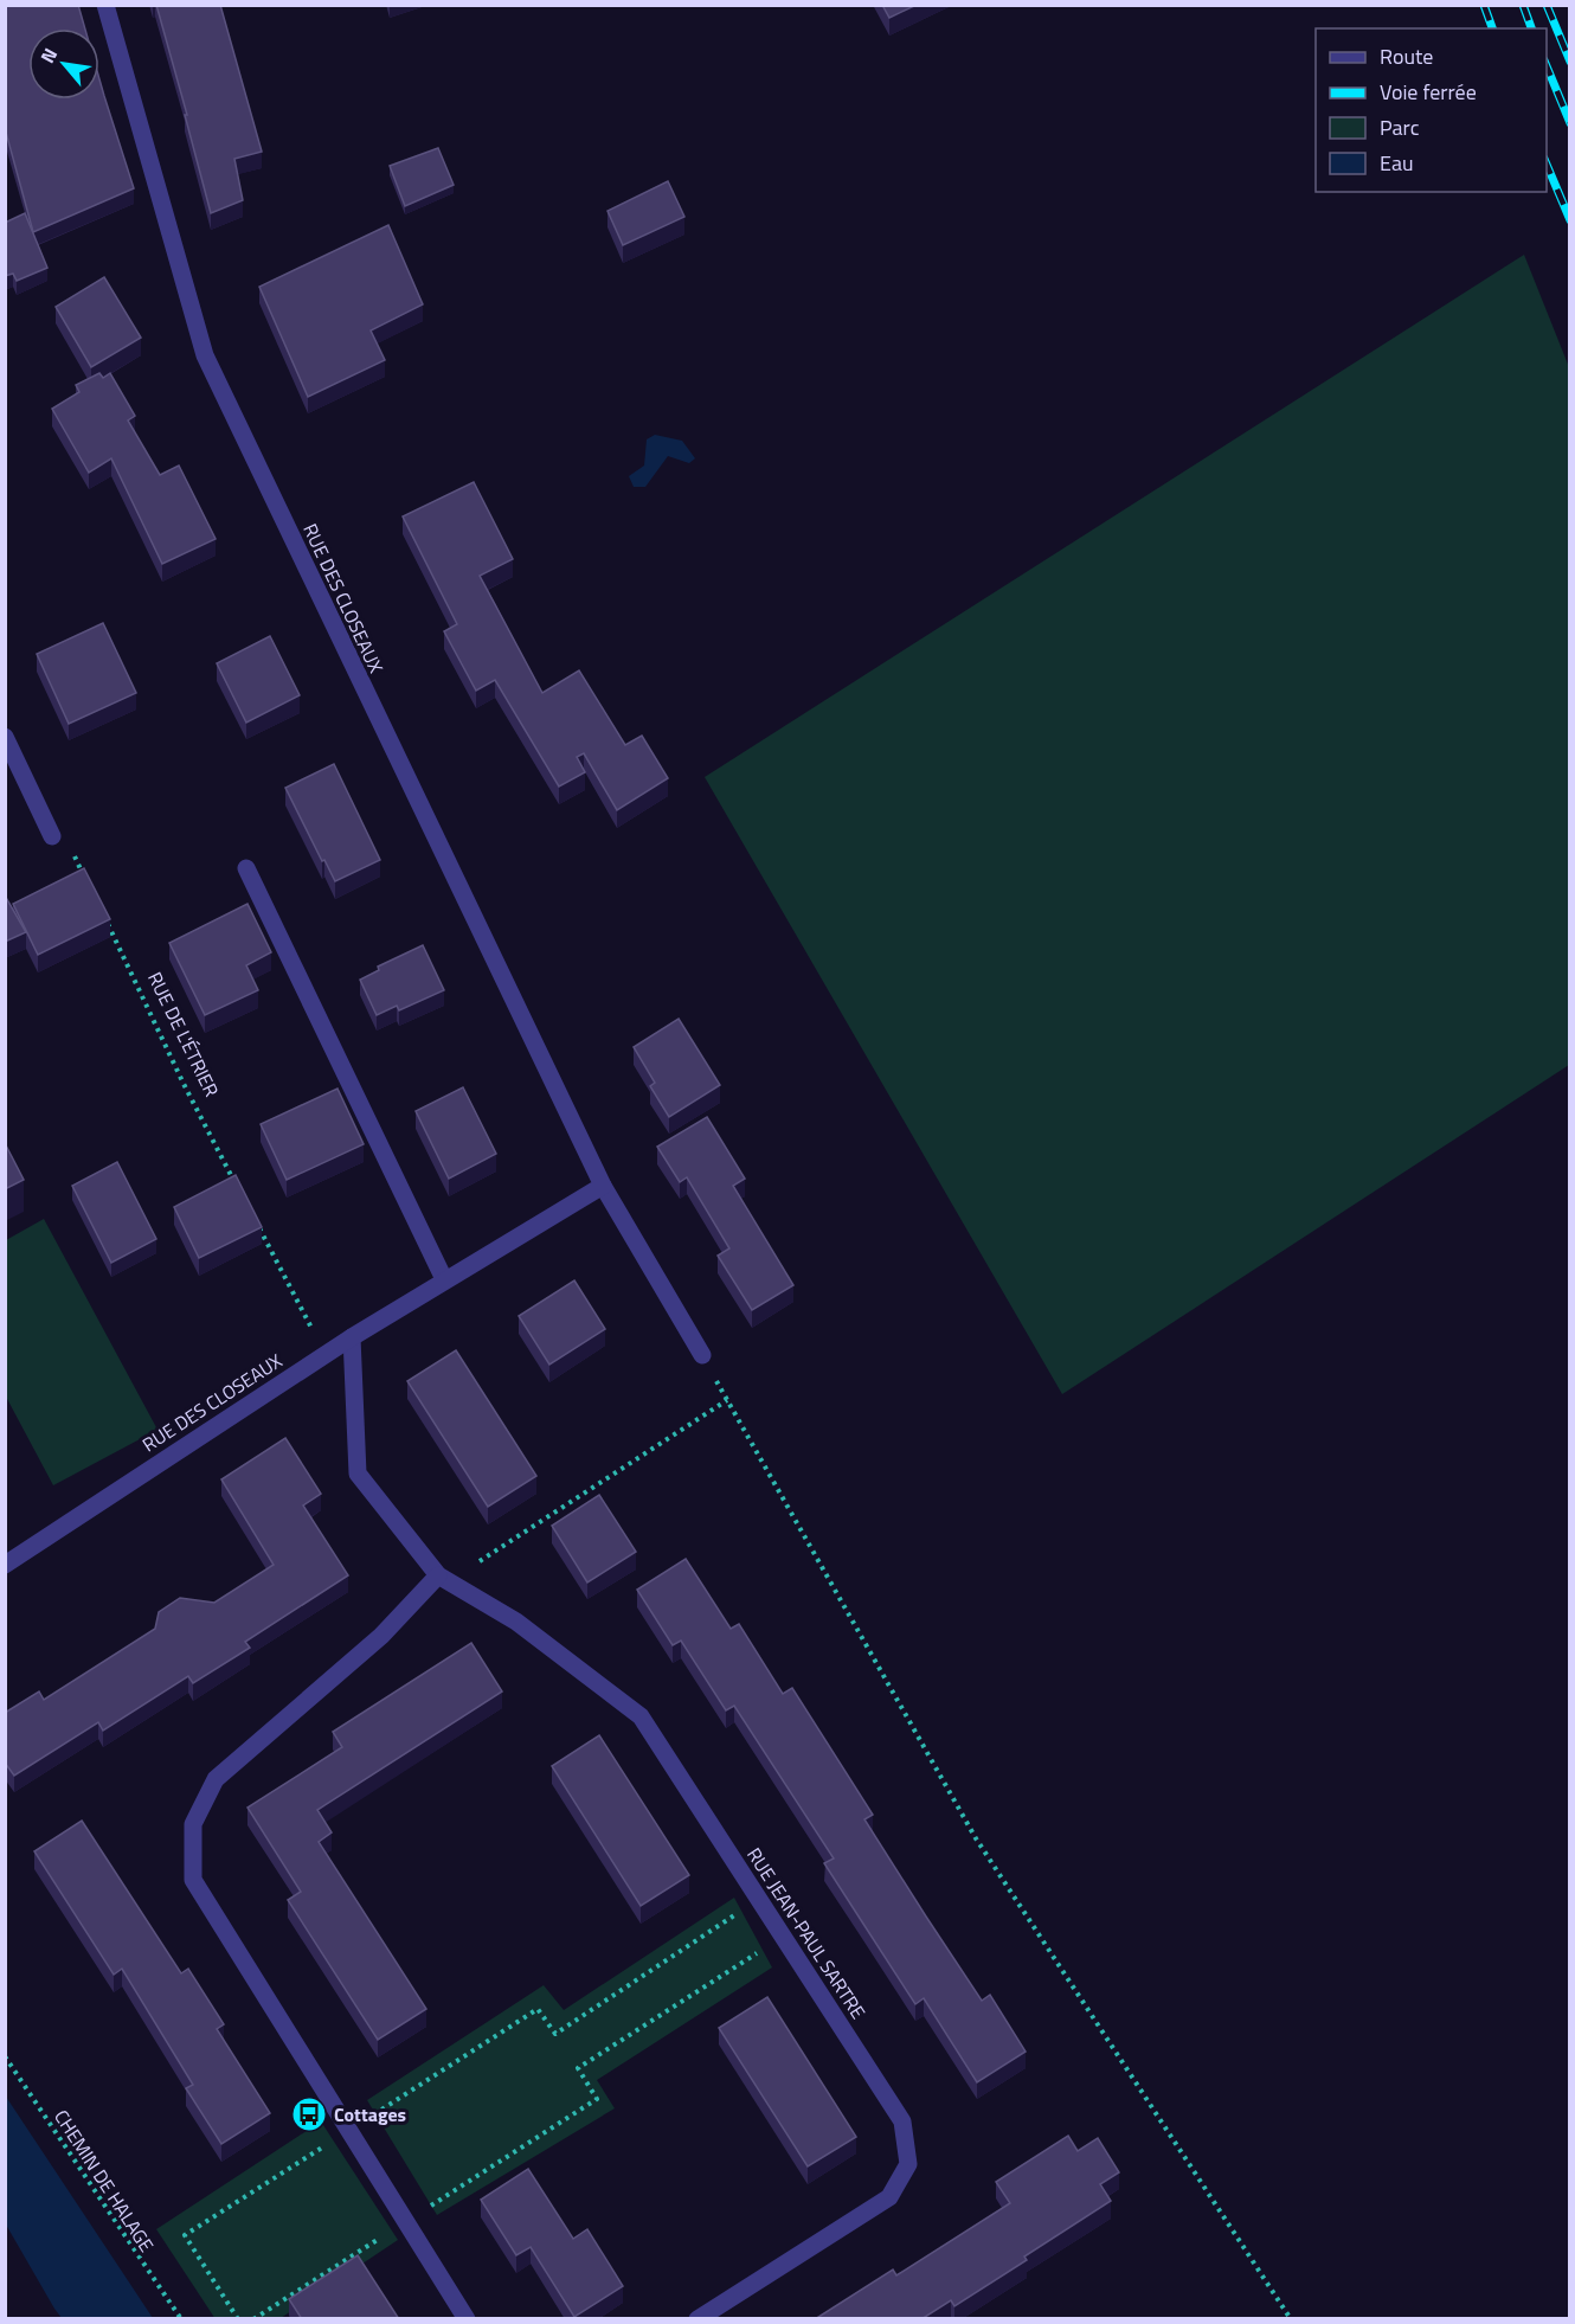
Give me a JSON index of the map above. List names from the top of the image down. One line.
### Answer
{"streets":{"street":["RUE DES CLOSEAUX","RUE JEAN-PAUL SARTRE"],"path":["RUE DE L'ÉTRIER","CHEMIN DE HALAGE"]},"crossings":[["RUE DES CLOSEAUX","RUE JEAN-PAUL SARTRE"]],"places":{"bus stop":["Cottages"]},"legend":["Route","Voie ferrée","Parc","Eau"],"north":"top left"}
